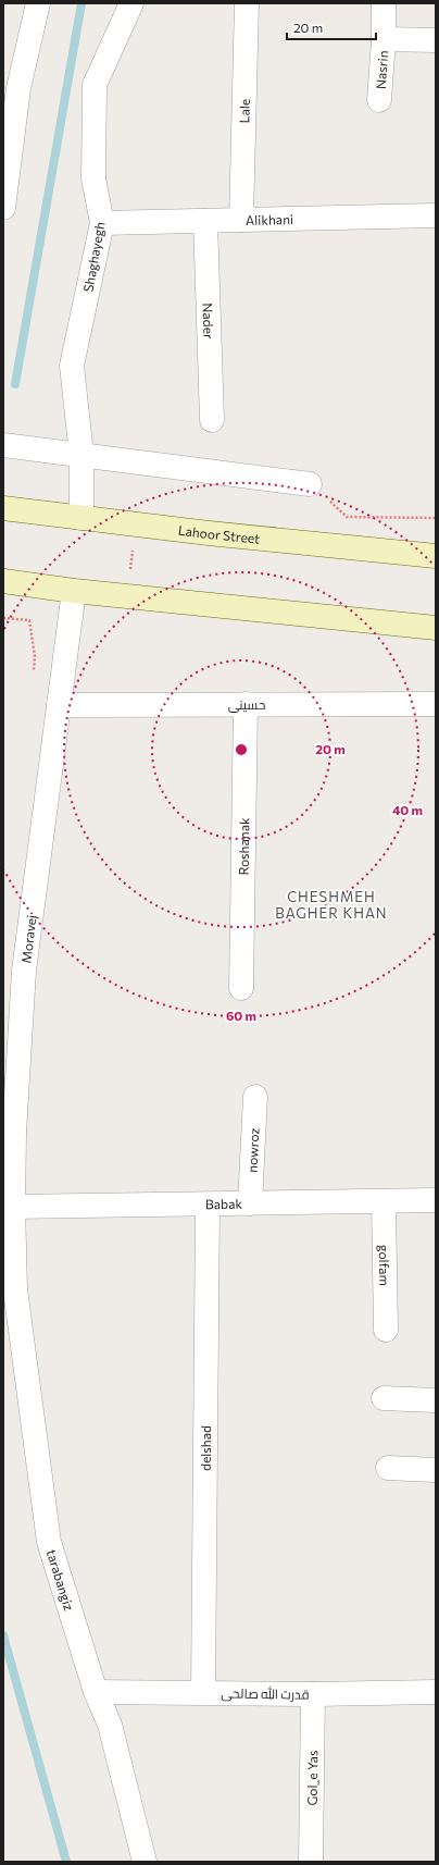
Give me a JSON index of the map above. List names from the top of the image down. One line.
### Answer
{"streets":{"main road":["Lahoor Street"],"street":["Nasrin","Lale","Alikhani","Shaghayegh","Nader","حسینی","Roshanak","Moravej","nowroz","Babak","golfam","delshad","tarabangiz","قدرت الله صالحی","Gol_e Yas"]},"crossings":[["Lale","Alikhani"],["Alikhani","Shaghayegh"],["Alikhani","Nader"],["Shaghayegh","Lahoor Street"],["حسینی","Roshanak"],["حسینی","Moravej"],["Moravej","Babak"],["Moravej","tarabangiz"],["nowroz","Babak"],["Babak","golfam"],["Babak","delshad"],["delshad","قدرت الله صالحی"],["tarabangiz","قدرت الله صالحی"],["قدرت الله صالحی","Gol_e Yas"]],"districts":["CHESHMEH BAGHER KHAN"],"scale_bar":"20 m","rings":["20 m","40 m","60 m"]}
